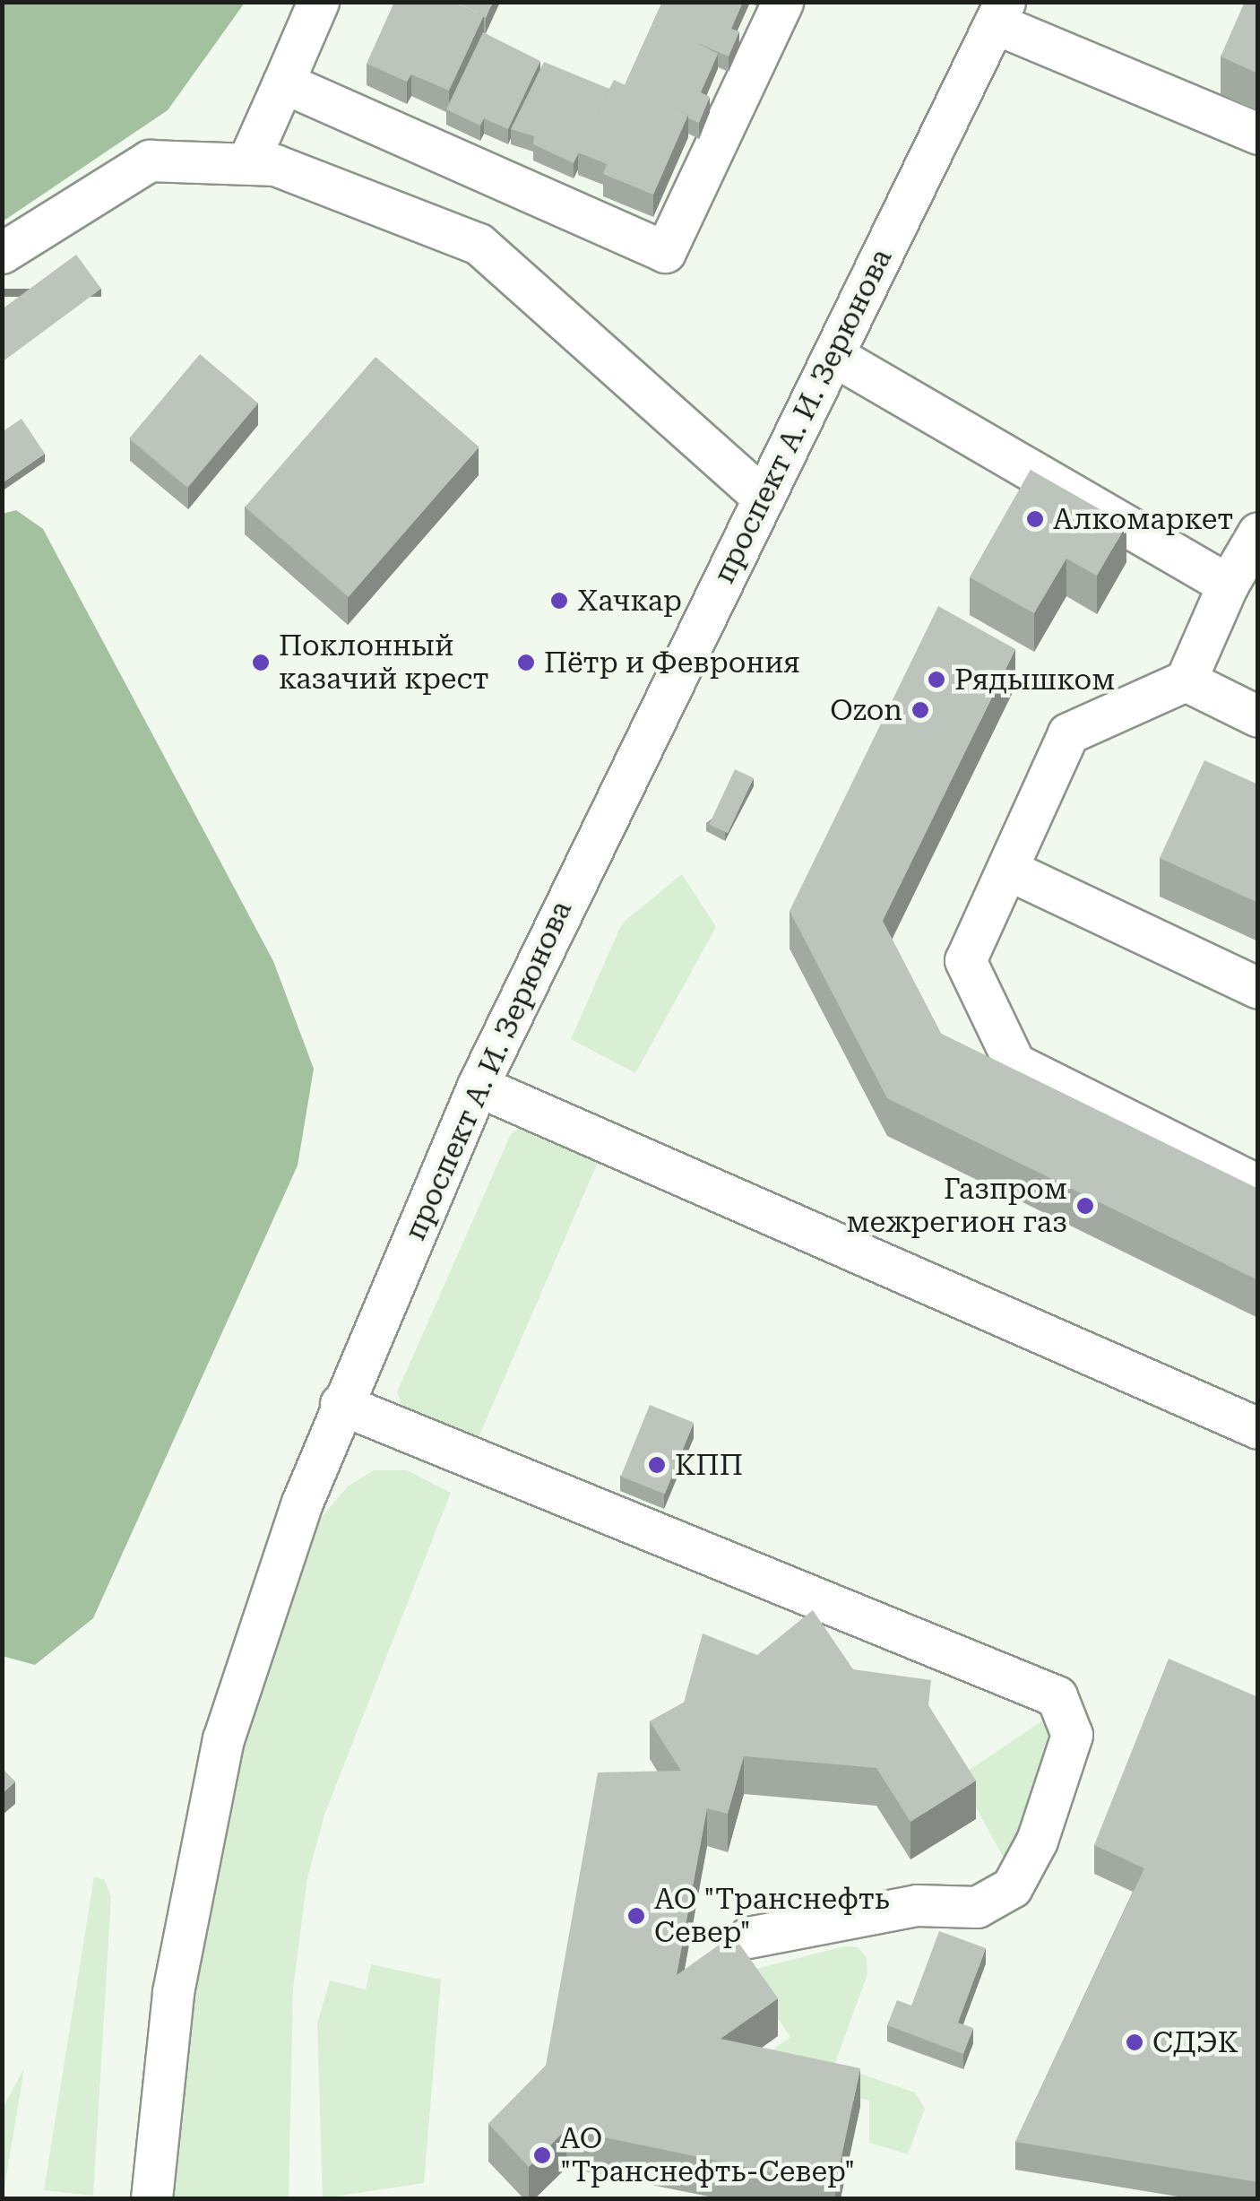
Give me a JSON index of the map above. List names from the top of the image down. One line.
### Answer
{"streets":{"street":["проспект А. И. Зерюнова"]},"places":["Алкомаркет","Хачкар","Поклонный казачий крест","Пётр и Феврония","Рядышком","Ozon","Газпром межрегион газ","КПП","АО \"Транснефть Север\"","СДЭК","АО \"Транснефть-Север\""]}
